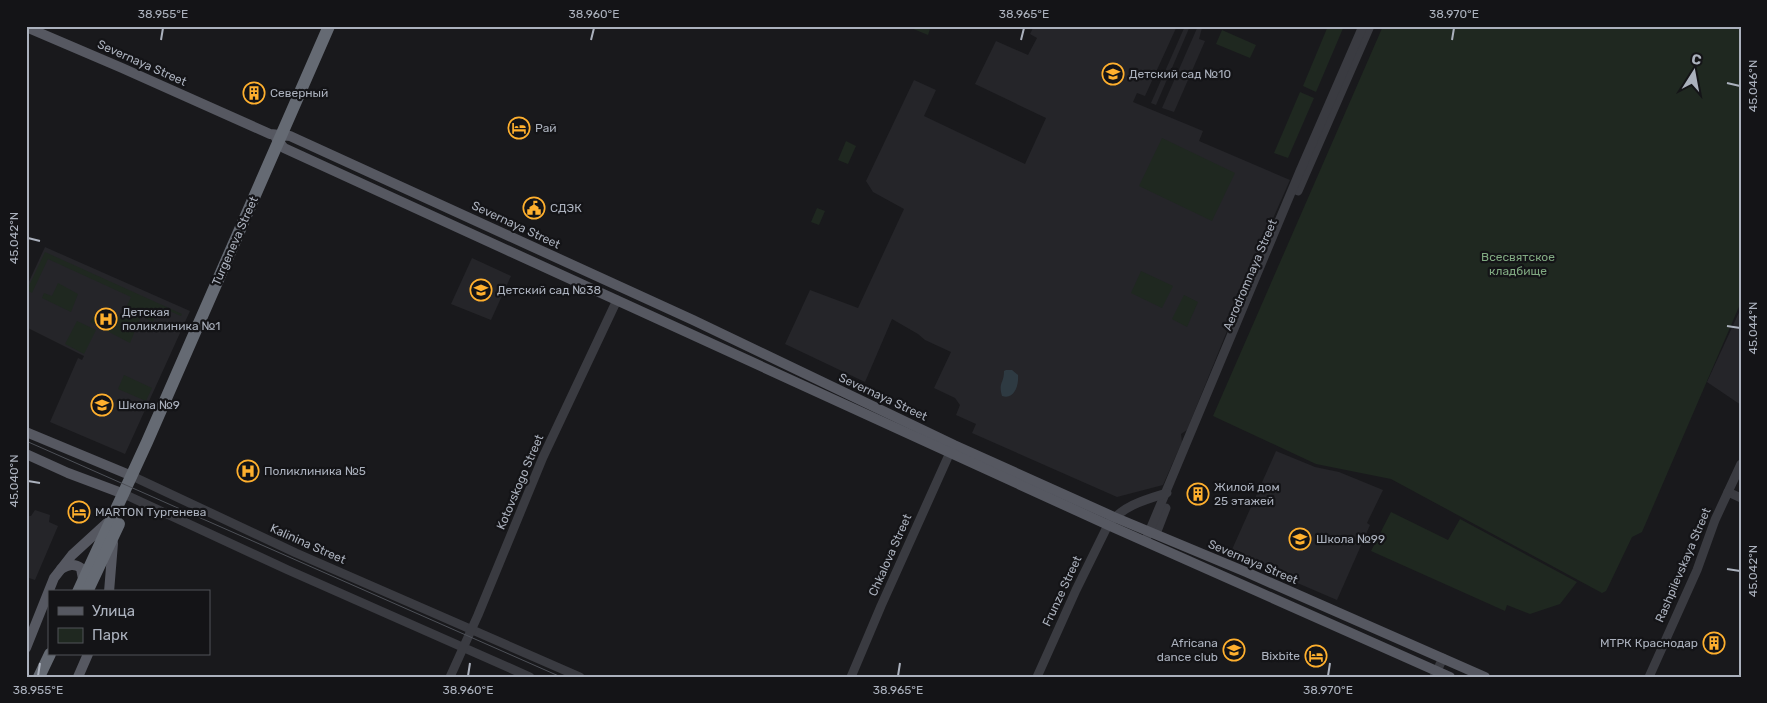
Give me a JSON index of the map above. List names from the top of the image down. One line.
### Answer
{"streets":{"highway":["Turgeneva Street"],"main road":["Severnaya Street","Kalinina Street"],"street":["Aerodromnaya Street","Kotovskogo Street","Chkalova Street","Rashpilevskaya Street","Frunze Street"]},"crossings":[["Severnaya Street","Turgeneva Street"],["Severnaya Street","Aerodromnaya Street"],["Severnaya Street","Kotovskogo Street"],["Severnaya Street","Chkalova Street"],["Severnaya Street","Frunze Street"],["Turgeneva Street","Kalinina Street"],["Kotovskogo Street","Kalinina Street"]],"parks":["Всесвятское кладбище"],"places":{"school or university":["Детский сад №10","Детский сад №38","Школа №9","Школа №99","Africana dance club"],"building":["Северный","Жилой дом 25 этажей","МТРК Краснодар"],"hotel":["Рай","MARTON Тургенева","Bixbite"],"public building":["СДЭК"],"hospital":["Детская поликлиника №1","Поликлиника №5"]},"legend":["Улица","Парк"],"north":"top","coordinates":["38.955°E","38.960°E","38.965°E","38.970°E","45.046°N","45.042°N","45.044°N","45.040°N"]}
